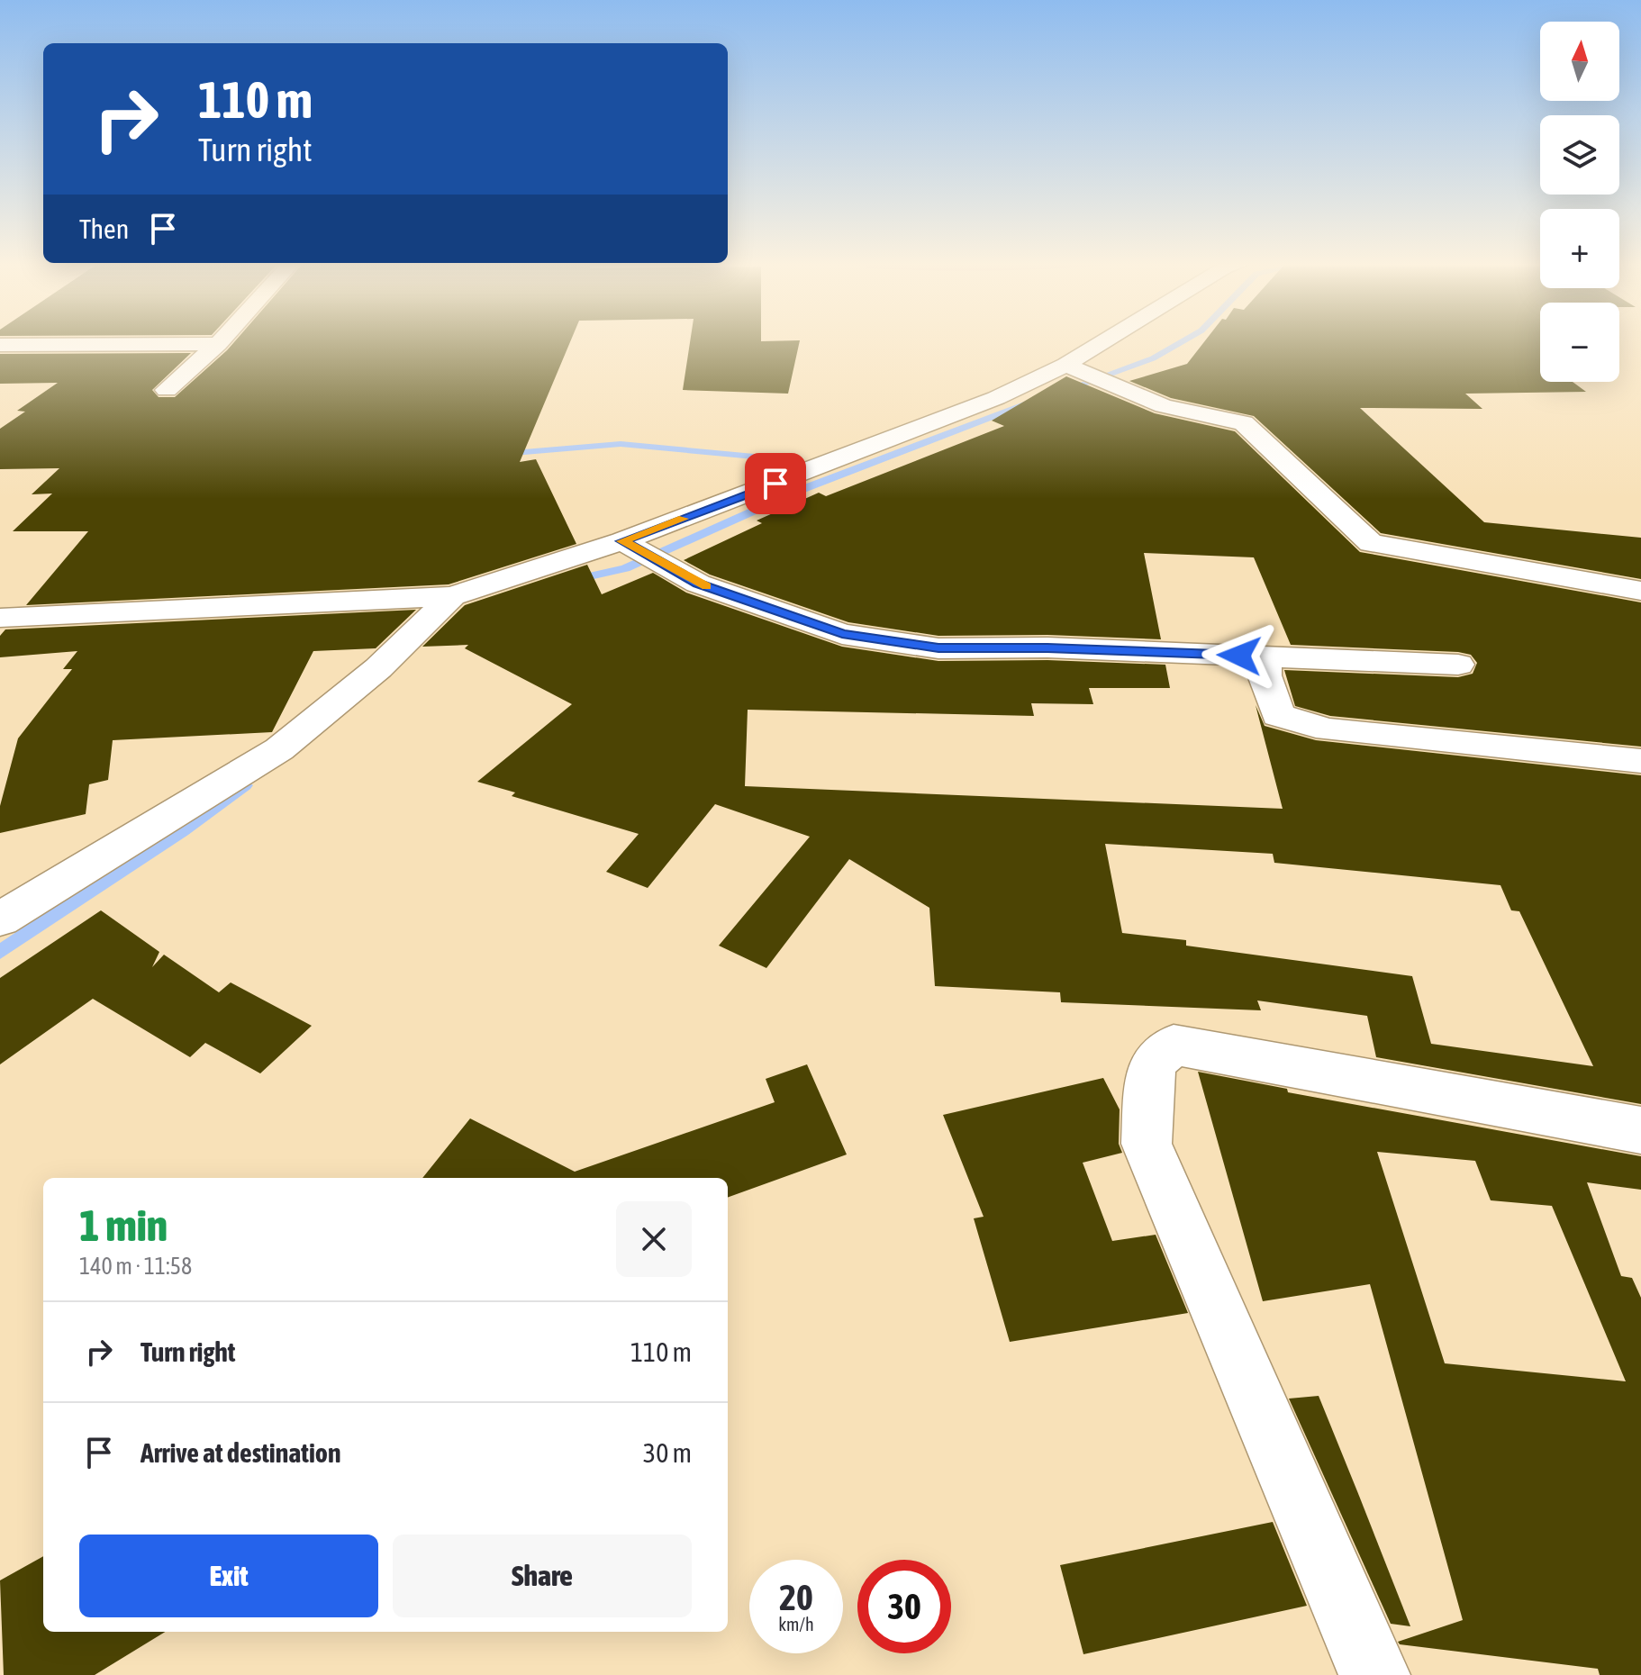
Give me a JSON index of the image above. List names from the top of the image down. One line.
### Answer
{"north":"top","page":{"map_buttons":["+","−"],"turn":["110 m","Turn right"],"then":"Then","heading":["1 min","140 m · 11:58"],"list":[{"name":"Turn right","value":"110 m"},{"name":"Arrive at destination","value":"30 m"}],"buttons":["Exit","Share"],"speed":"20 km/h","limit":"30"}}
